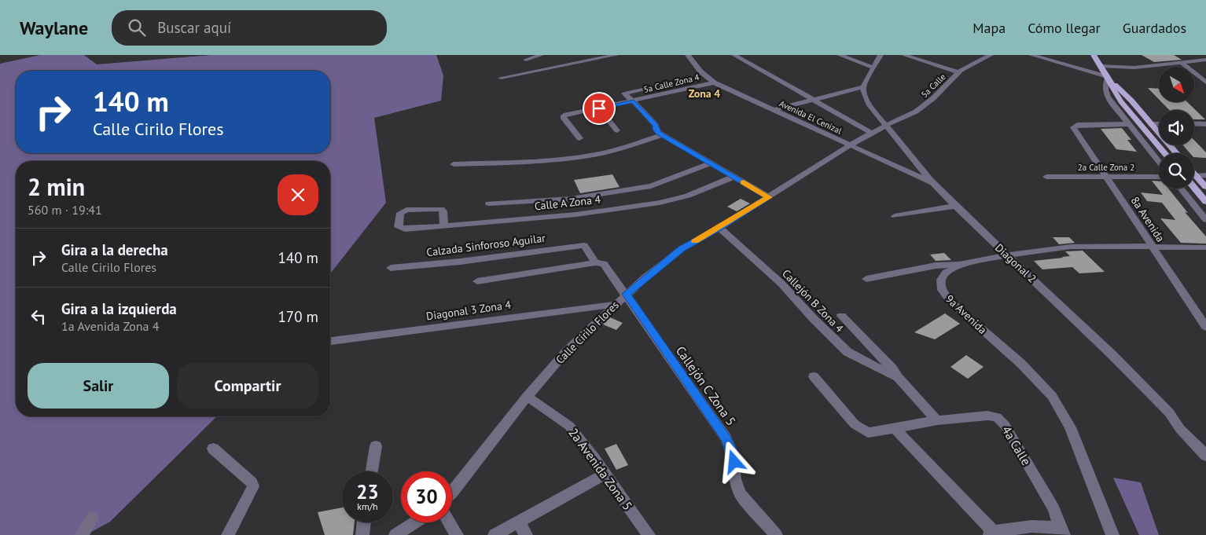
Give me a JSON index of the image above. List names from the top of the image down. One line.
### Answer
{"streets":{"street":["5a Calle Zona 4","5a Calle","Avenida El Cenizal","2a Calle Zona 2","Calle A Zona 4","8a Avenida","Calzada Sinforoso Aguilar","Diagonal 2","Callejón B Zona 4","Diagonal 3 Zona 4","9a Avenida","Calle Cirilo Flores","Callejón C Zona 5","4a Calle","2a Avenida Zona 5"]},"crossings":[["5a Calle Zona 4","Avenida El Cenizal"],["5a Calle","Diagonal 2"],["5a Calle","Calle Cirilo Flores"],["Avenida El Cenizal","Diagonal 2"],["Avenida El Cenizal","Calle Cirilo Flores"],["2a Calle Zona 2","8a Avenida"],["8a Avenida","9a Avenida"],["Calzada Sinforoso Aguilar","Callejón C Zona 5"],["Diagonal 2","9a Avenida"],["Diagonal 2","Calle Cirilo Flores"],["Callejón B Zona 4","Calle Cirilo Flores"],["Diagonal 3 Zona 4","Calle Cirilo Flores"],["Calle Cirilo Flores","Callejón C Zona 5"],["Calle Cirilo Flores","2a Avenida Zona 5"]],"districts":["Zona 4"],"north":"bottom right","page":{"header":"Waylane","search":"Buscar aquí","nav":["Mapa","Cómo llegar","Guardados"],"turn":["140 m","Calle Cirilo Flores"],"heading":["2 min","560 m · 19:41"],"list":[{"name":"Gira a la derecha","note":"Calle Cirilo Flores","value":"140 m"},{"name":"Gira a la izquierda","note":"1a Avenida Zona 4","value":"170 m"}],"buttons":["Salir","Compartir"],"speed":"23 km/h","limit":"30"}}
